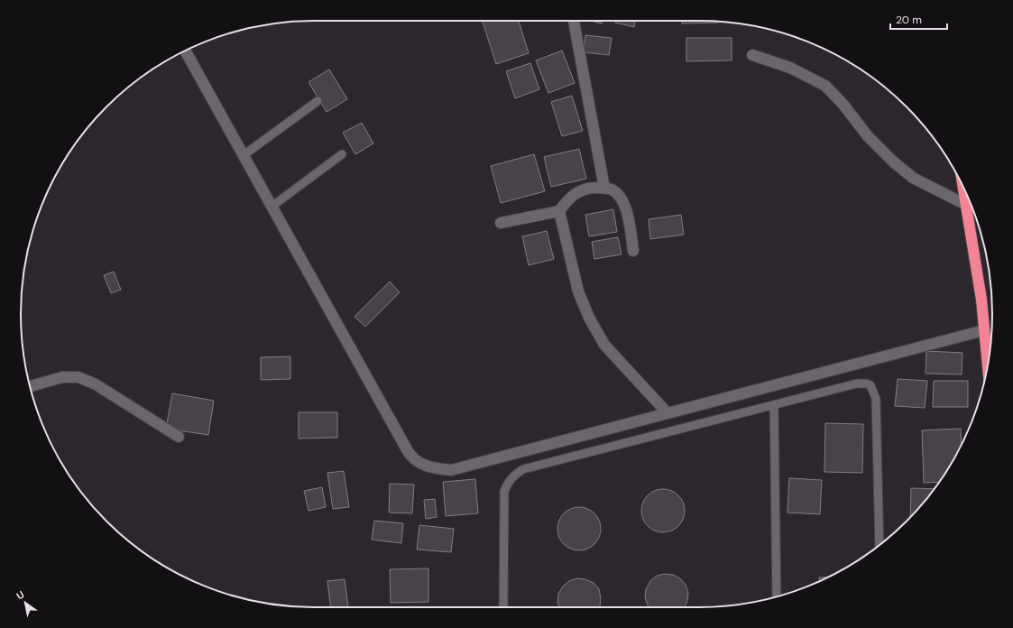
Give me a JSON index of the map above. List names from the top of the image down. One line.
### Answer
{"scale_bar":"20 m","north":"top left"}
